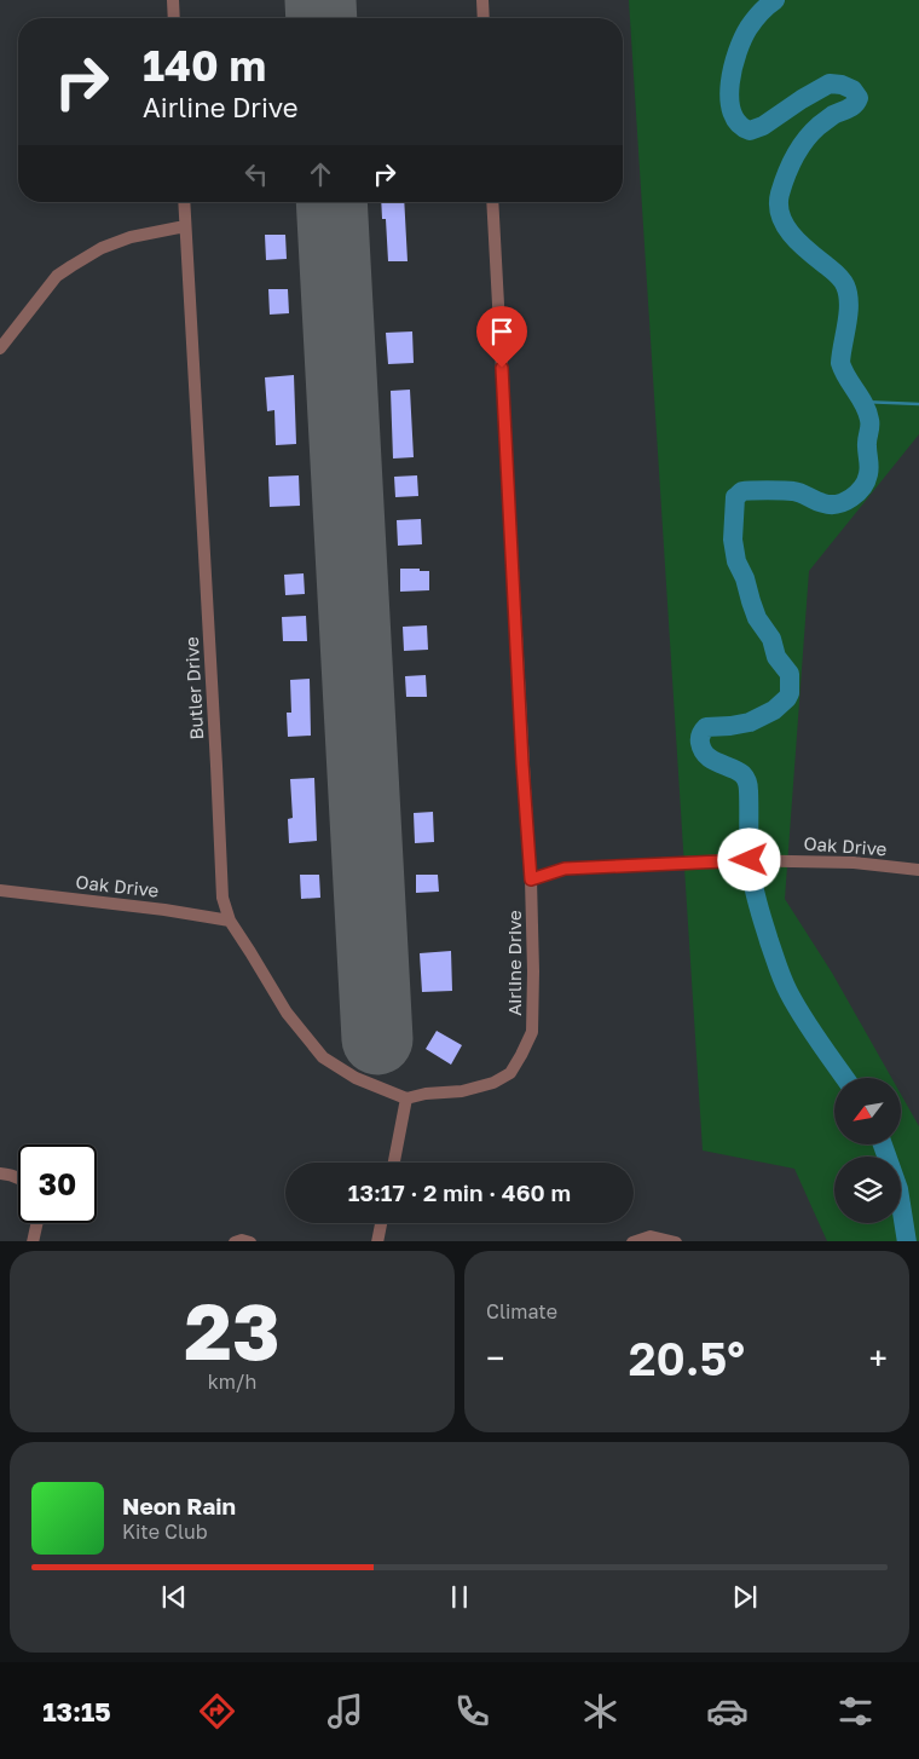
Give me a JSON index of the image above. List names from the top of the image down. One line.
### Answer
{"streets":{"street":["Butler Drive","Oak Drive","Airline Drive"]},"crossings":[["Butler Drive","Oak Drive"],["Butler Drive","Airline Drive"],["Oak Drive","Airline Drive"]],"north":"bottom left","page":{"turn":["140 m","Airline Drive"],"limit":"30","trip":"13:17 · 2 min · 460 m","tile":[["23","km/h"],"Climate"],"heat":["−","20.5°","+"],"song":["Neon Rain","Kite Club"],"tabs":"13:15"}}
